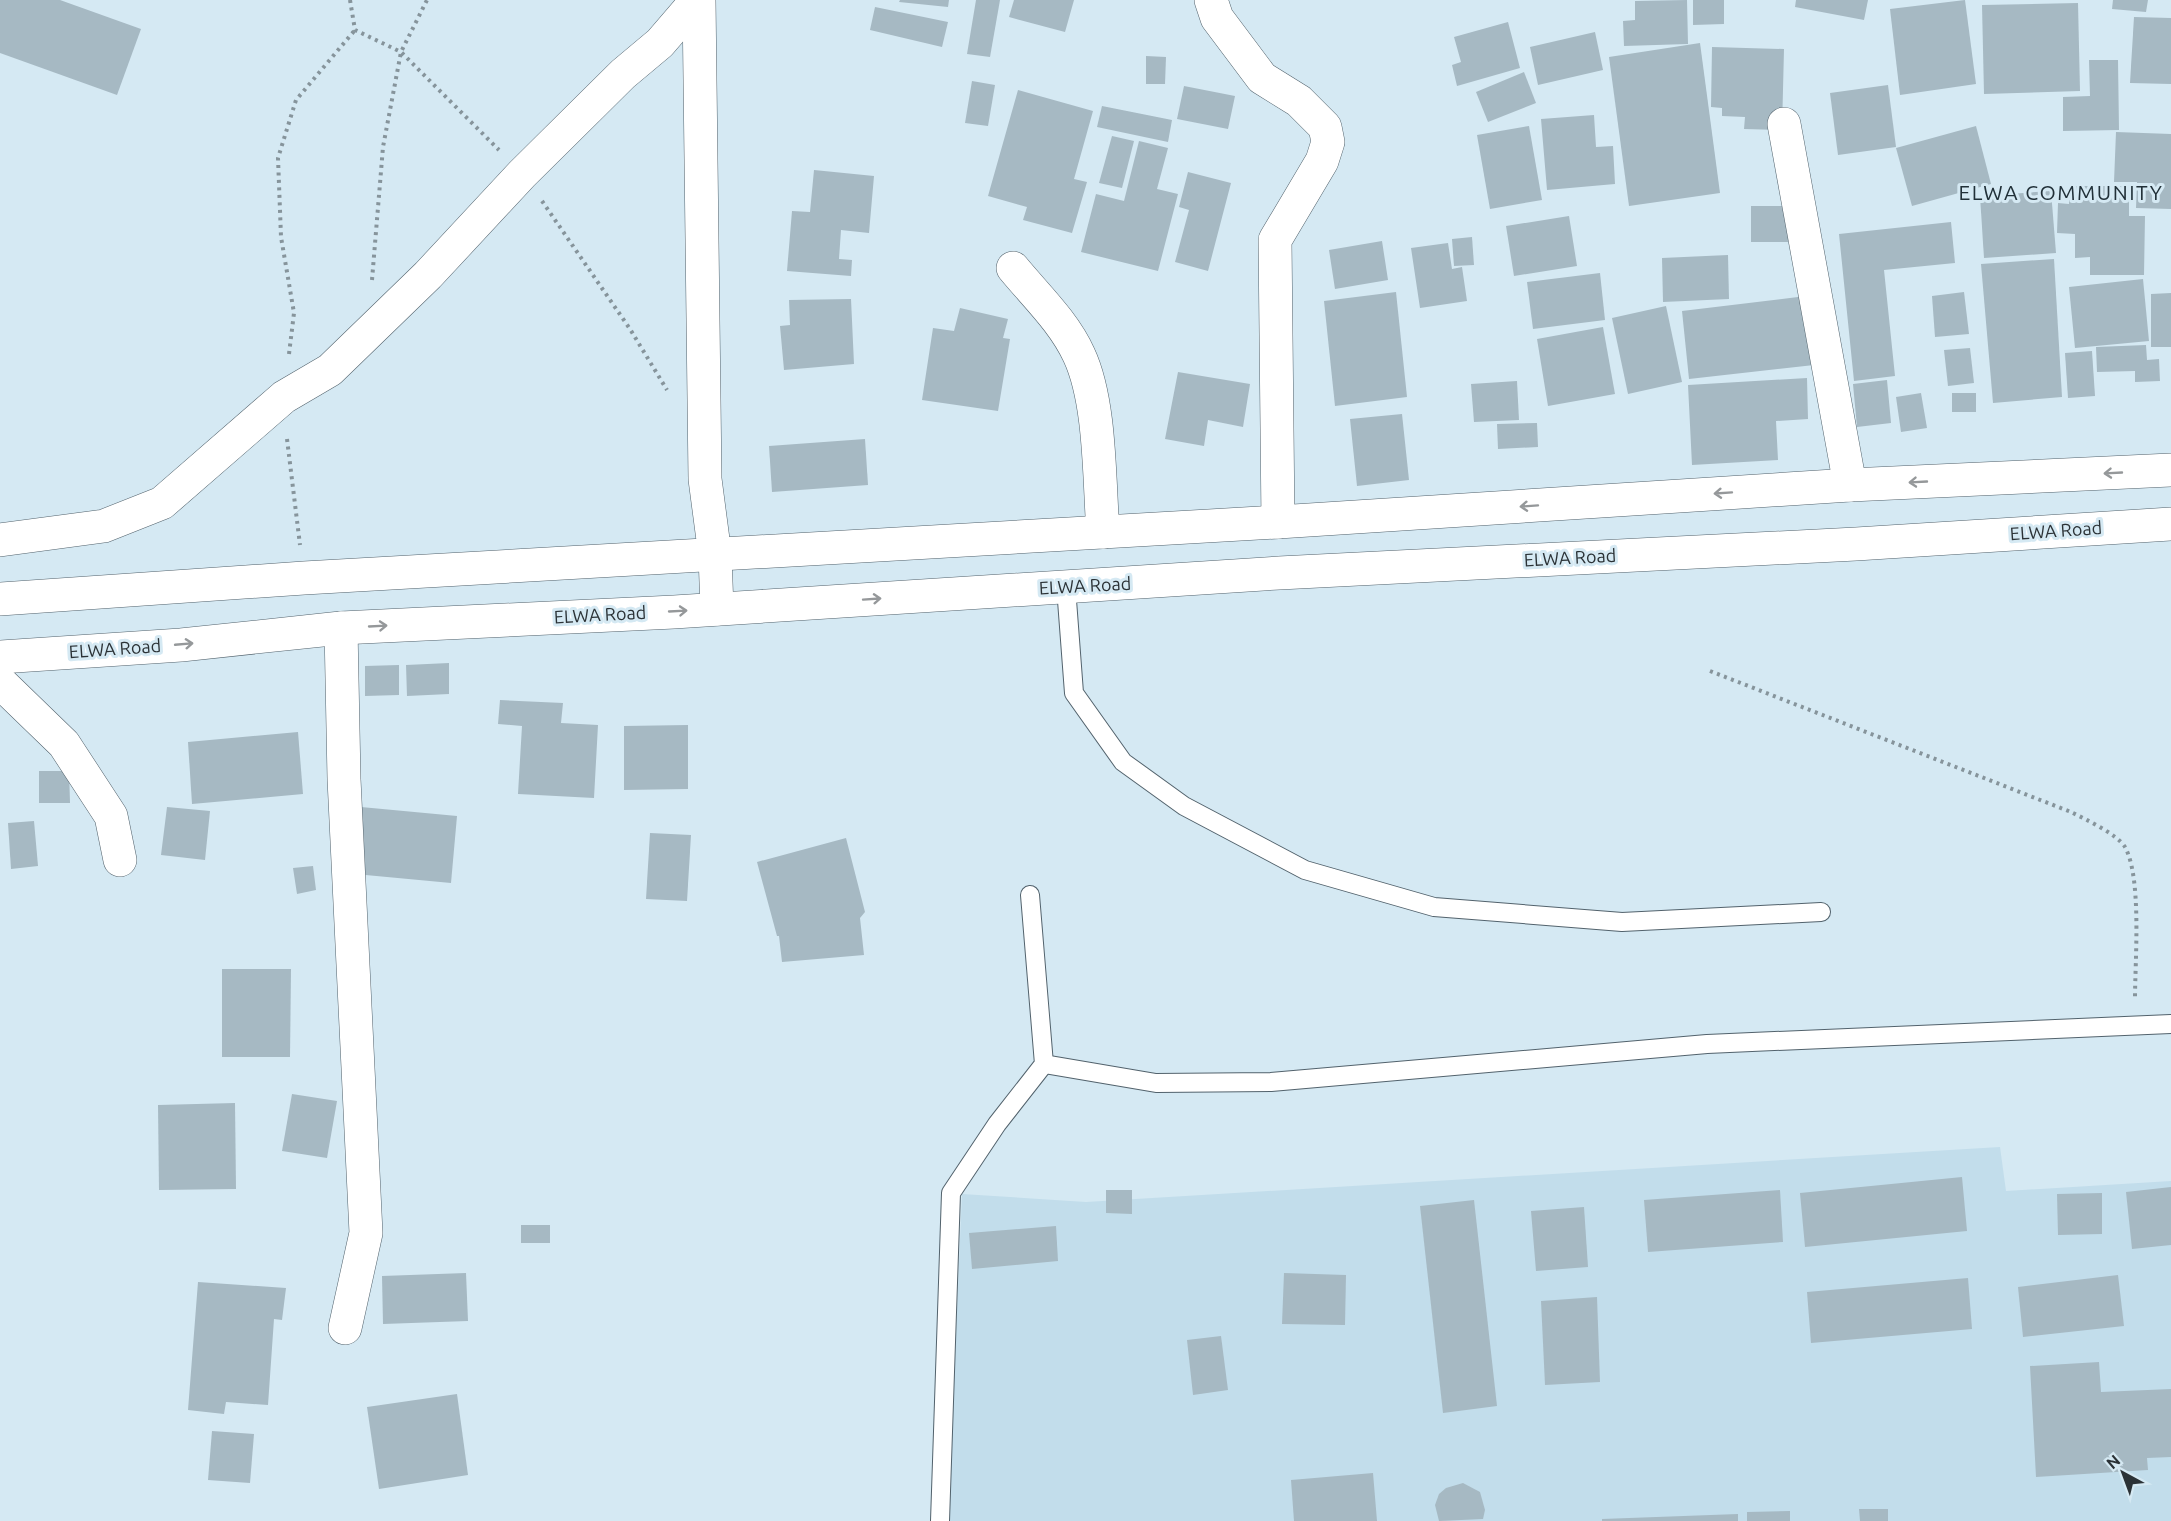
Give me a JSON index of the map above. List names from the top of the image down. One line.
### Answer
{"streets":{"main road":["ELWA Road"]},"districts":["ELWA COMMUNITY"],"north":"top left"}
